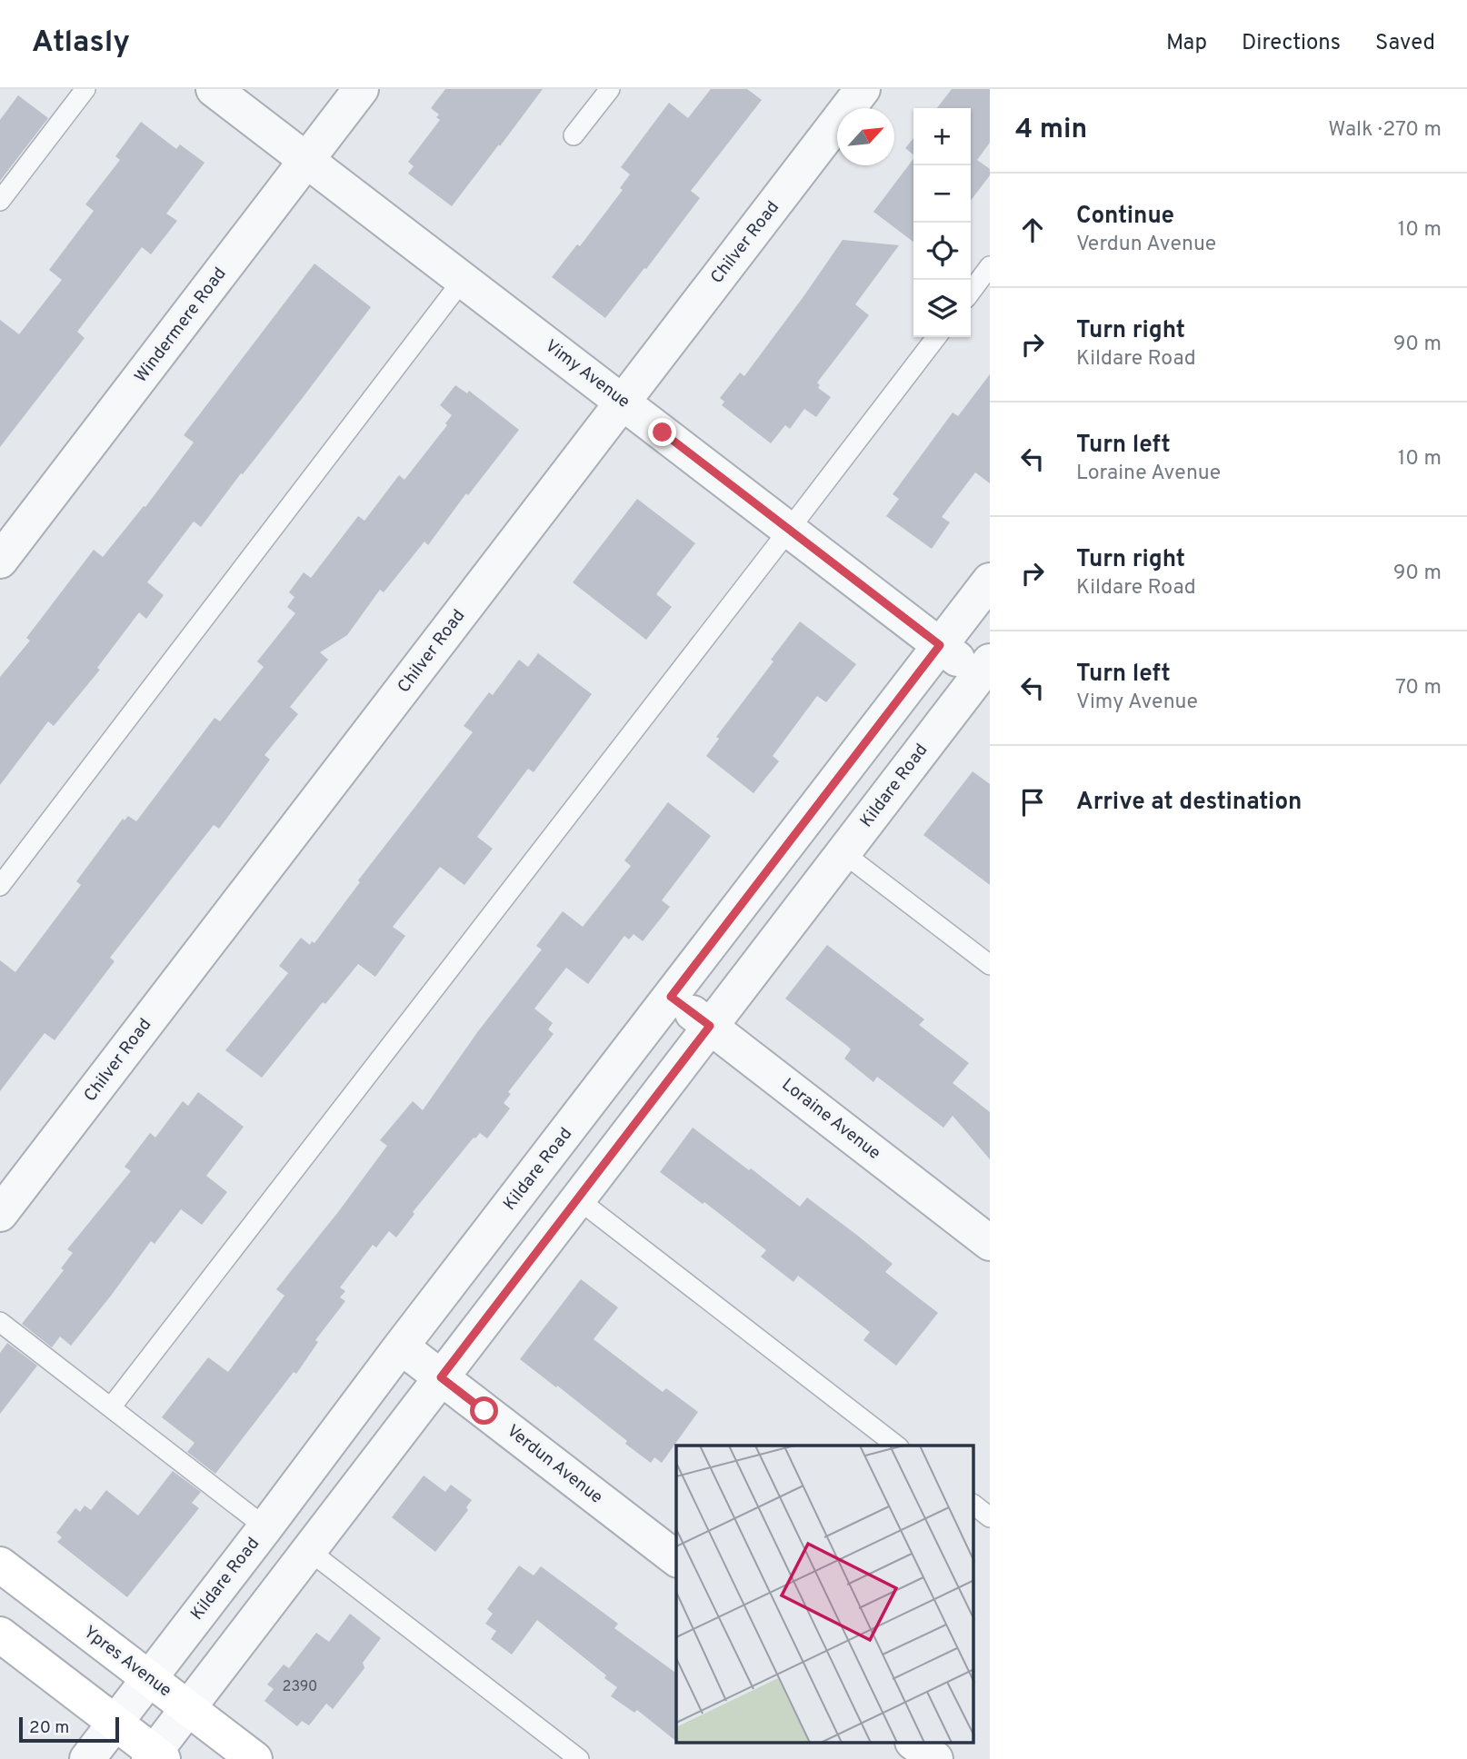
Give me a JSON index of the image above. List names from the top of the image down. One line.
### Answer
{"streets":{"main road":["Ypres Avenue"],"street":["Chilver Road","Windermere Road","Vimy Avenue","Kildare Road","Loraine Avenue","Verdun Avenue"]},"crossings":[["Chilver Road","Vimy Avenue"],["Windermere Road","Vimy Avenue"],["Vimy Avenue","Kildare Road"],["Kildare Road","Loraine Avenue"],["Kildare Road","Verdun Avenue"],["Kildare Road","Ypres Avenue"]],"house_numbers":["2390"],"scale_bar":"20 m","north":"top right","page":{"header":"Atlasly","nav":["Map","Directions","Saved"],"heading":["4 min","Walk · 270 m"],"map_buttons":["+","−"],"list":[["Continue","Verdun Avenue","10 m"],["Turn right","Kildare Road","90 m"],["Turn left","Loraine Avenue","10 m"],["Turn right","Kildare Road","90 m"],["Turn left","Vimy Avenue","70 m"],"Arrive at destination"],"scale":"20 m"}}
